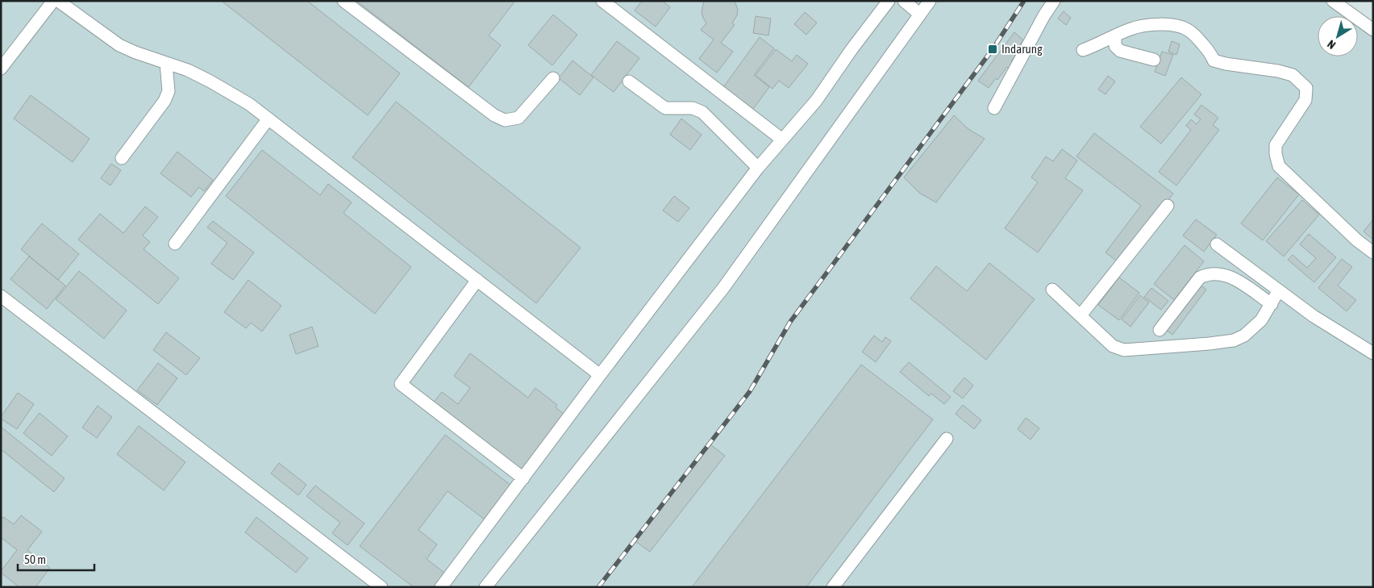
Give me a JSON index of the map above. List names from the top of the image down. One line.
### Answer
{"places":{"transit":["Indarung"]},"scale_bar":"50 m","north":"bottom left"}
